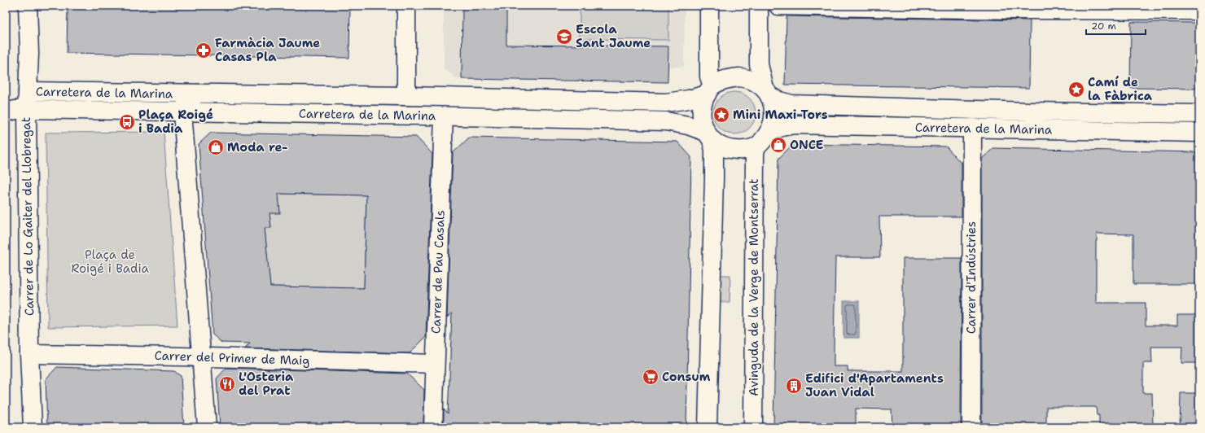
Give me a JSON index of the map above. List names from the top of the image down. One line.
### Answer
{"streets":{"street":["Carretera de la Marina","Carrer de Lo Gaiter del Llobregat","Carrer de Pau Casals","Carrer d'Indústries","Avinguda de la Verge de Montserrat","Carrer del Primer de Maig"]},"crossings":[["Carretera de la Marina","Carrer de Lo Gaiter del Llobregat"],["Carretera de la Marina","Carrer de Pau Casals"],["Carretera de la Marina","Carrer d'Indústries"],["Carretera de la Marina","Avinguda de la Verge de Montserrat"],["Carrer de Lo Gaiter del Llobregat","Carrer del Primer de Maig"],["Carrer de Pau Casals","Carrer del Primer de Maig"]],"parks":["Plaça de Roigé i Badia"],"places":{"school or university":["Escola Sant Jaume"],"pharmacy":["Farmàcia Jaume Casas Pla"],"place":["Camí de la Fàbrica","Mini Maxi Tors"],"bus stop":["Plaça Roigé i Badia"],"shop":["ONCE","Moda re-"],"supermarket":["Consum"],"restaurant":["L'Osteria del Prat"],"building":["Edifici d'Apartaments Juan Vidal"]},"scale_bar":"20 m"}
